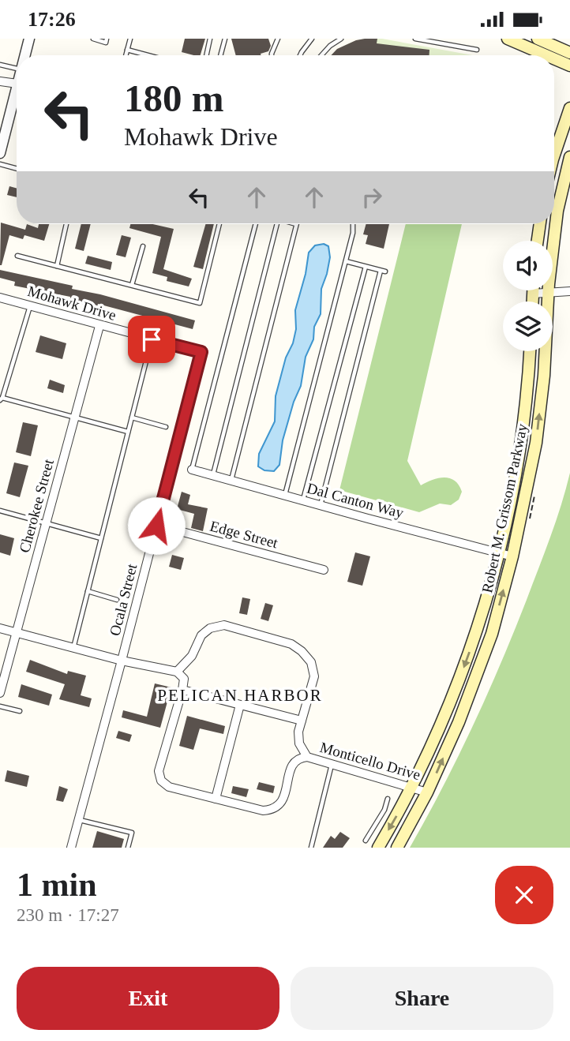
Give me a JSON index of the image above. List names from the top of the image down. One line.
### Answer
{"streets":{"main road":["Robert M. Grissom Parkway"],"street":["Mohawk Drive","Dal Canton Way","Cherokee Street","Edge Street","Ocala Street","Monticello Drive"]},"crossings":[["Mohawk Drive","Cherokee Street"],["Mohawk Drive","Ocala Street"],["Dal Canton Way","Robert M. Grissom Parkway"],["Cherokee Street","Ocala Street"],["Robert M. Grissom Parkway","Monticello Drive"],["Edge Street","Ocala Street"]],"districts":["PELICAN HARBOR"],"page":{"status":"17:26","turn":["180 m","Mohawk Drive"],"heading":["1 min","230 m · 17:27"],"buttons":["Exit","Share"]}}
